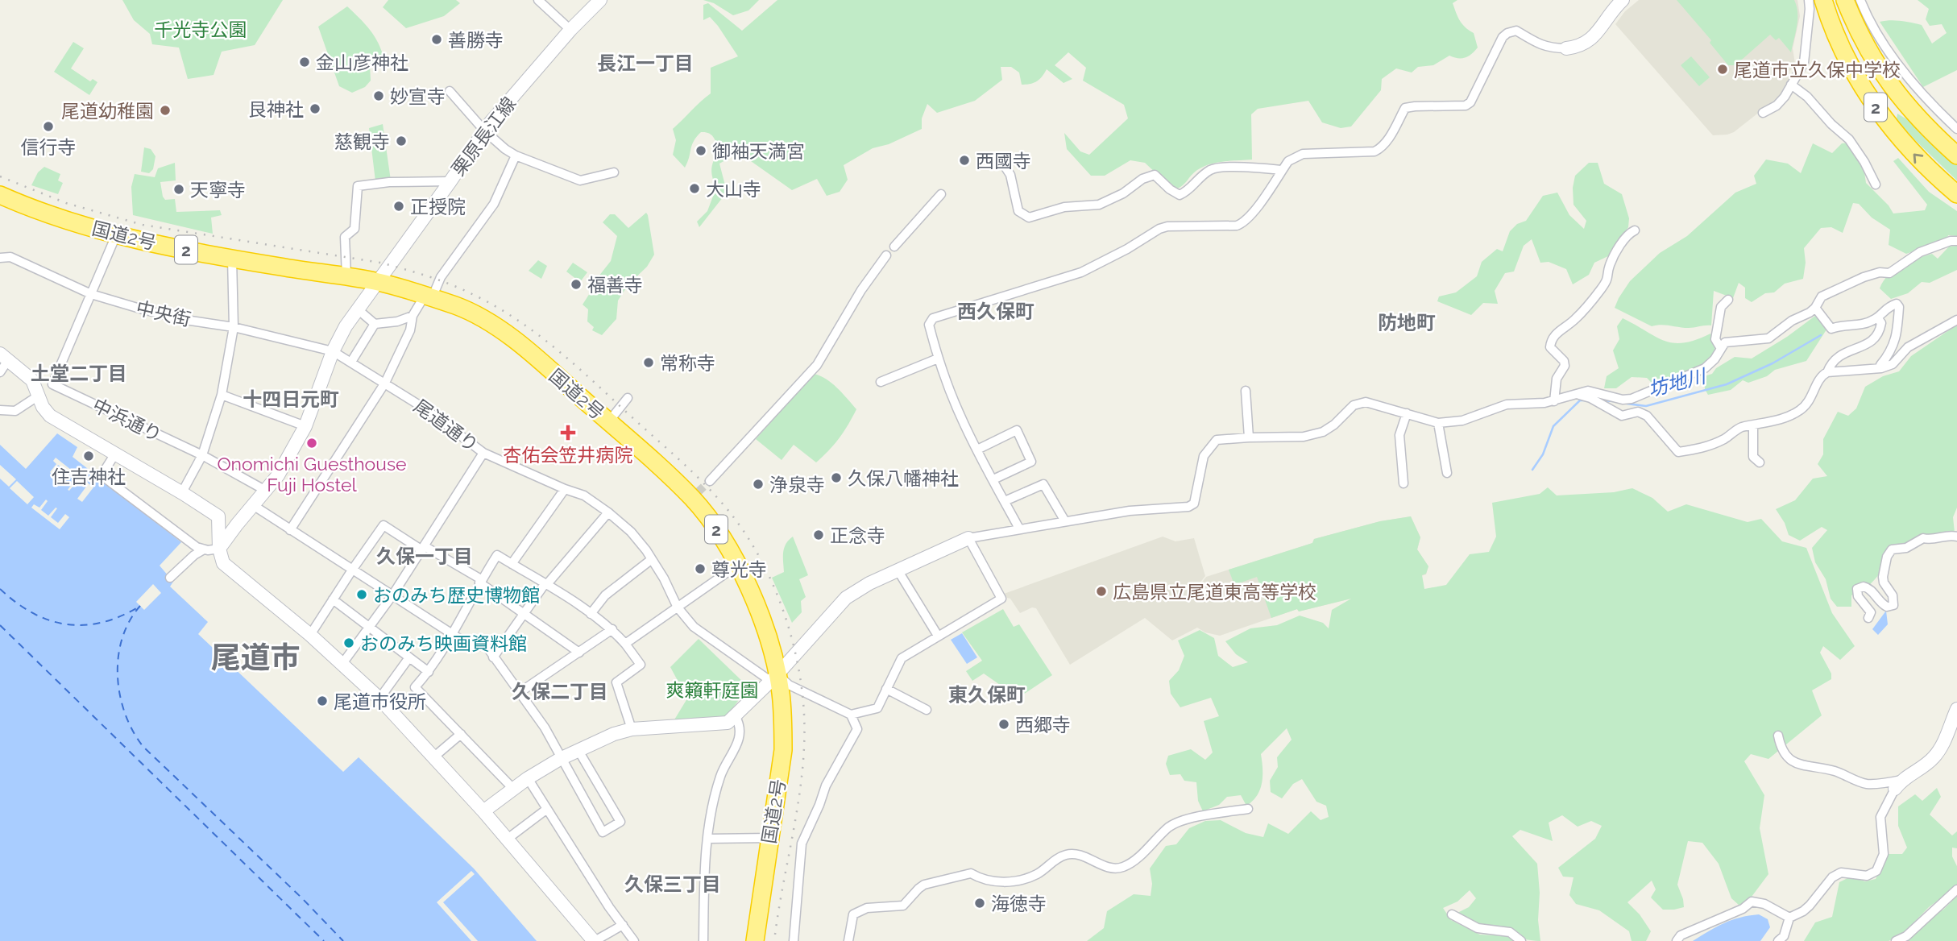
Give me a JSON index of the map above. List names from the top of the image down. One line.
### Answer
{"streets":{"highway":["2","国道2号"],"street":["栗原長江線","中央街","中浜通り","尾道通り"]},"crossings":[["栗原長江線","国道2号"],["栗原長江線","中央街"],["栗原長江線","中浜通り"],["栗原長江線","尾道通り"],["国道2号","尾道通り"],["中央街","尾道通り"]],"districts":["長江一丁目","西久保町","防地町","土堂二丁目","十四日元町","久保一丁目","尾道市","久保二丁目","東久保町","久保三丁目"],"water":["坊地川"],"parks":["千光寺公園","爽籟軒庭園"],"places":{"other":["善勝寺","金山彦神社","尾道市立久保中学校","妙宣寺","艮神社","尾道幼稚園","信行寺","慈観寺","御袖天満宮","西國寺","大山寺","天寧寺","正授院","福善寺","常称寺","Onomichi Guesthouse Fuji Hostel","住吉神社","久保八幡神社","浄泉寺","正念寺","尊光寺","広島県立尾道東高等学校","おのみち歴史博物館","おのみち映画資料館","尾道市役所","西郷寺","海徳寺"],"health":["杏佑会笠井病院"]}}
